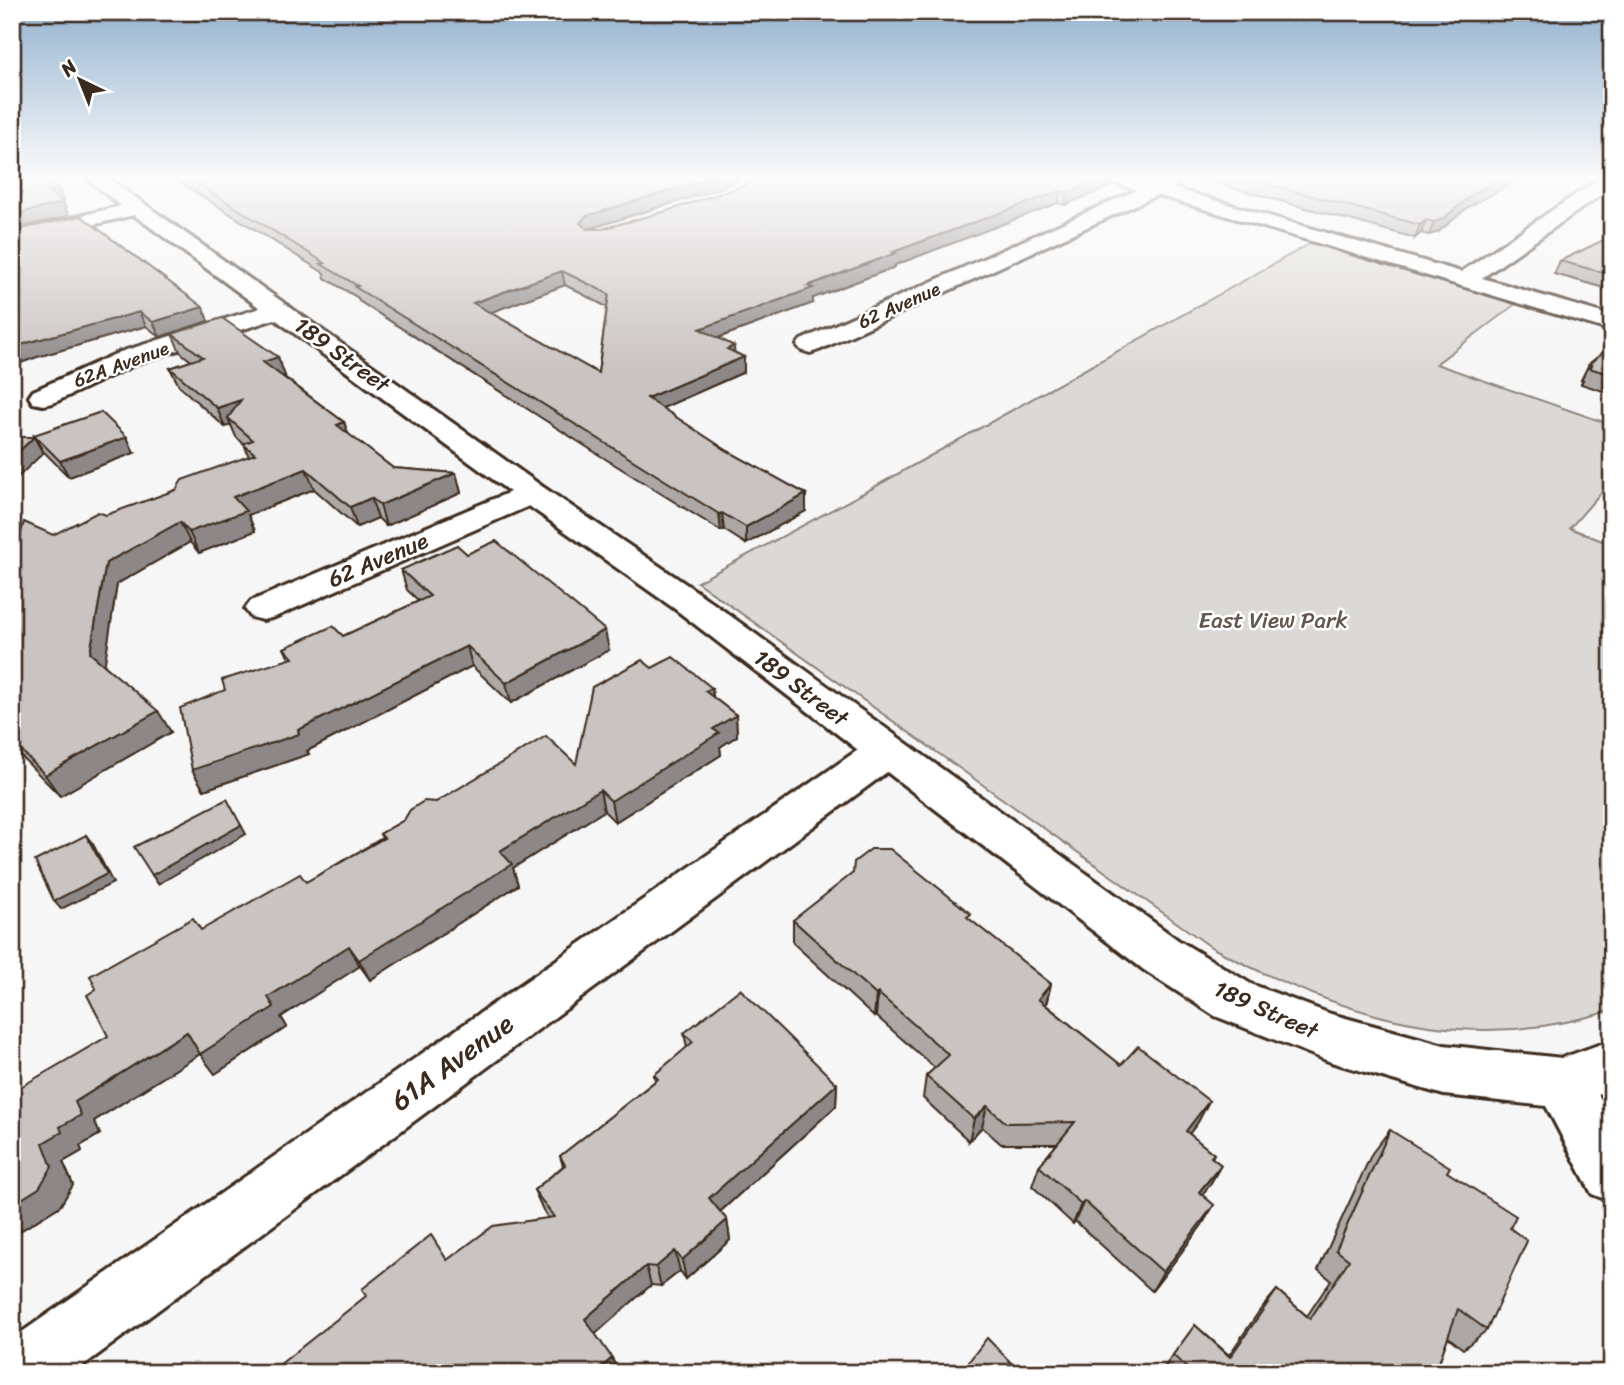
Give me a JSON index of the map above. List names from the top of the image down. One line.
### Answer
{"streets":{"street":["62 Avenue","189 Street","62A Avenue","61A Avenue"]},"crossings":[["62 Avenue","189 Street"],["189 Street","62A Avenue"],["189 Street","61A Avenue"]],"parks":["East View Park"],"north":"top left"}
